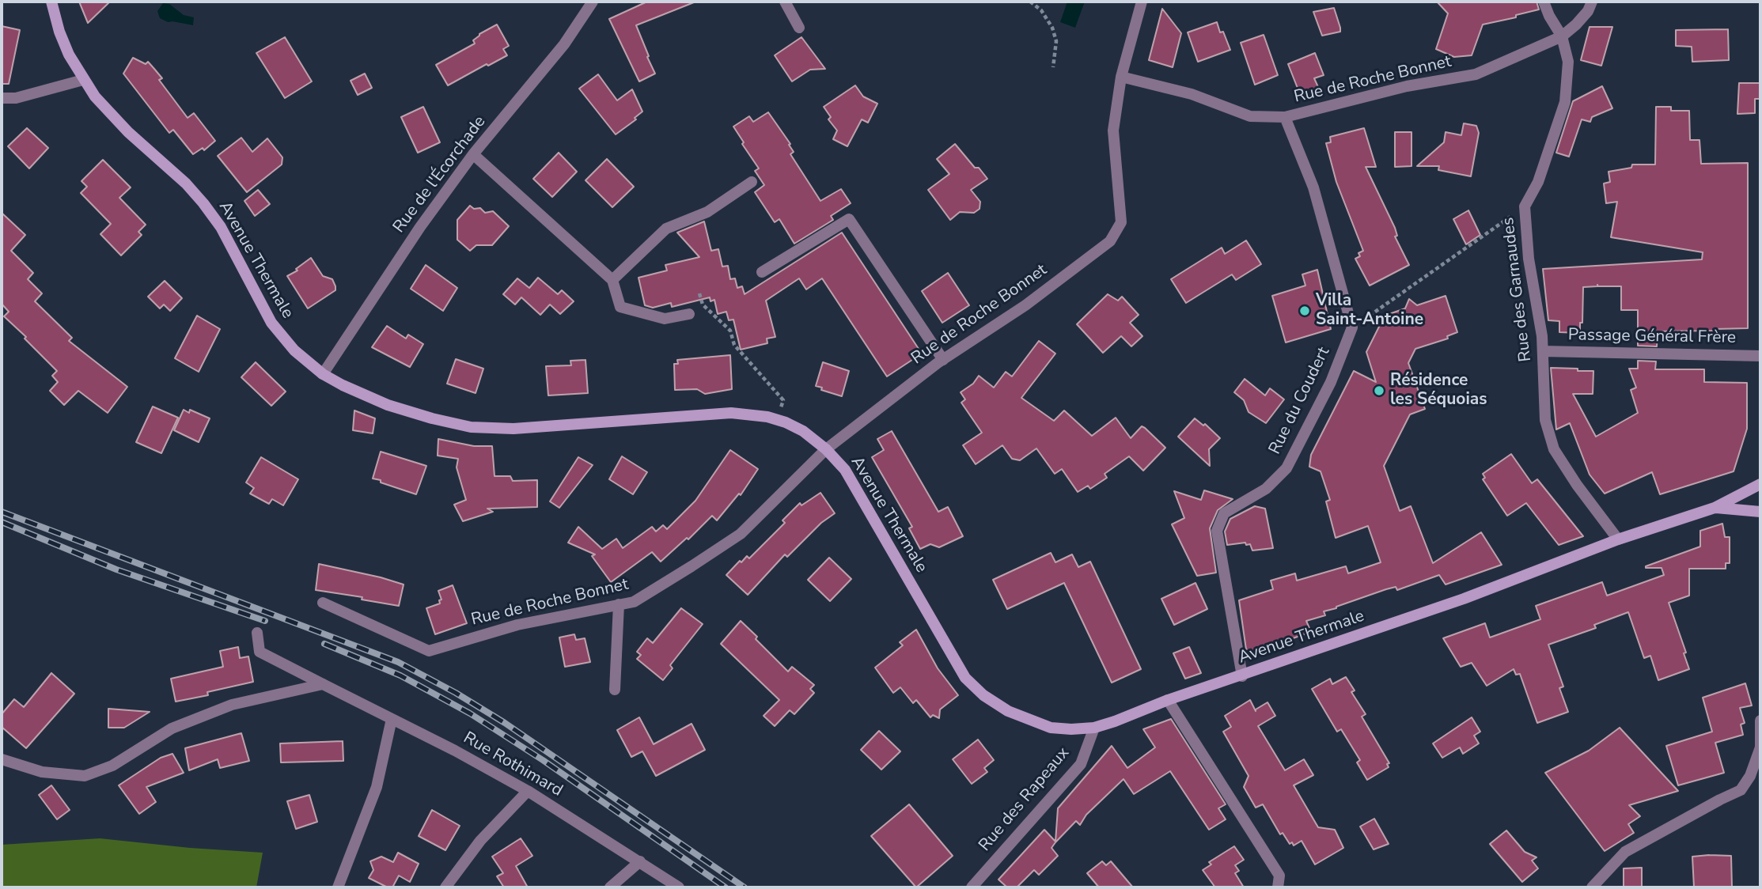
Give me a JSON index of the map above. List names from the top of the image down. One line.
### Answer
{"streets":{"main road":["Avenue Thermale"],"street":["Rue de Roche Bonnet","Rue de l'Écorchade","Rue des Garnaudes","Passage Général Frère","Rue du Coudert","Rue Rothimard","Rue des Rapeaux"]},"crossings":[["Rue de Roche Bonnet","Avenue Thermale"],["Rue de Roche Bonnet","Rue des Garnaudes"],["Rue de l'Écorchade","Avenue Thermale"],["Avenue Thermale","Rue des Garnaudes"],["Avenue Thermale","Rue du Coudert"],["Avenue Thermale","Rue des Rapeaux"],["Rue des Garnaudes","Passage Général Frère"]],"places":["Villa Saint-Antoine","Résidence les Séquoias"]}
